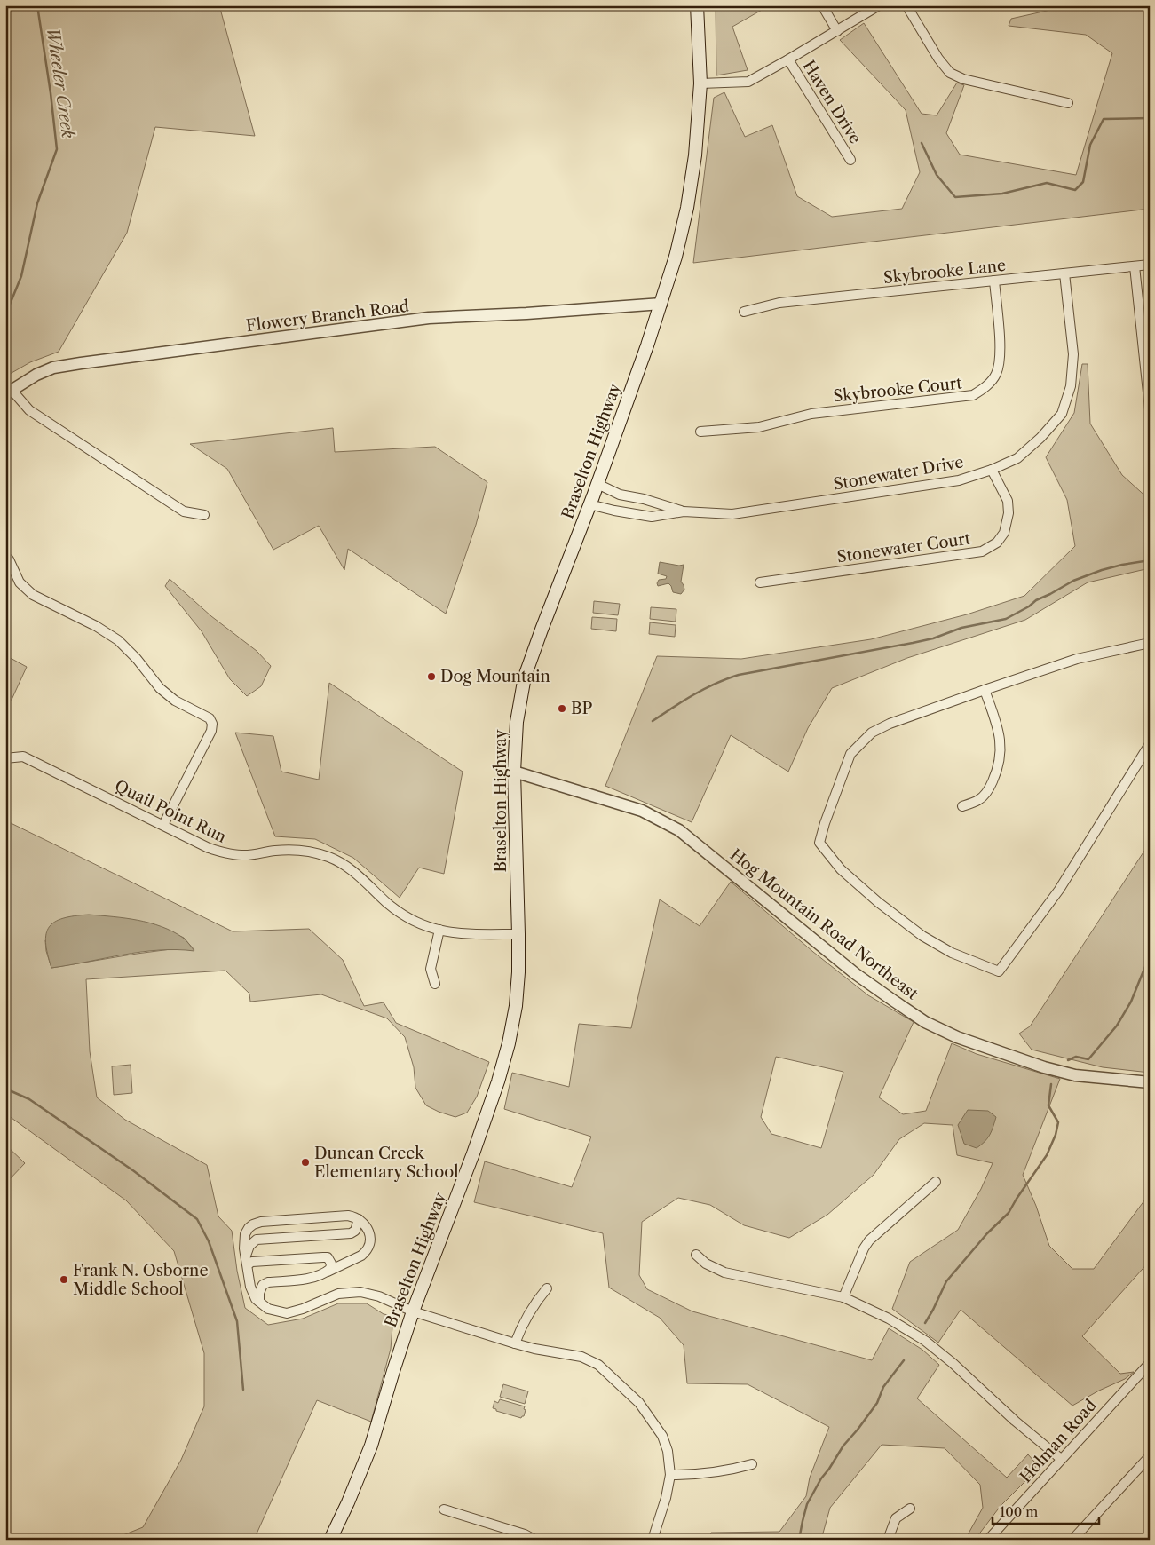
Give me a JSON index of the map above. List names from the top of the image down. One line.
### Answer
{"streets":{"main road":["Braselton Highway"],"street":["Haven Drive","Skybrooke Lane","Flowery Branch Road","Skybrooke Court","Stonewater Drive","Stonewater Court","Quail Point Run","Hog Mountain Road Northeast","Holman Road"]},"crossings":[["Skybrooke Lane","Skybrooke Court"],["Skybrooke Lane","Stonewater Drive"],["Flowery Branch Road","Braselton Highway"],["Braselton Highway","Stonewater Drive"],["Braselton Highway","Quail Point Run"],["Braselton Highway","Hog Mountain Road Northeast"],["Stonewater Drive","Stonewater Court"]],"water":["Wheeler Creek"],"places":["Dog Mountain","BP","Duncan Creek Elementary School","Frank N. Osborne Middle School"],"scale_bar":"100 m"}
